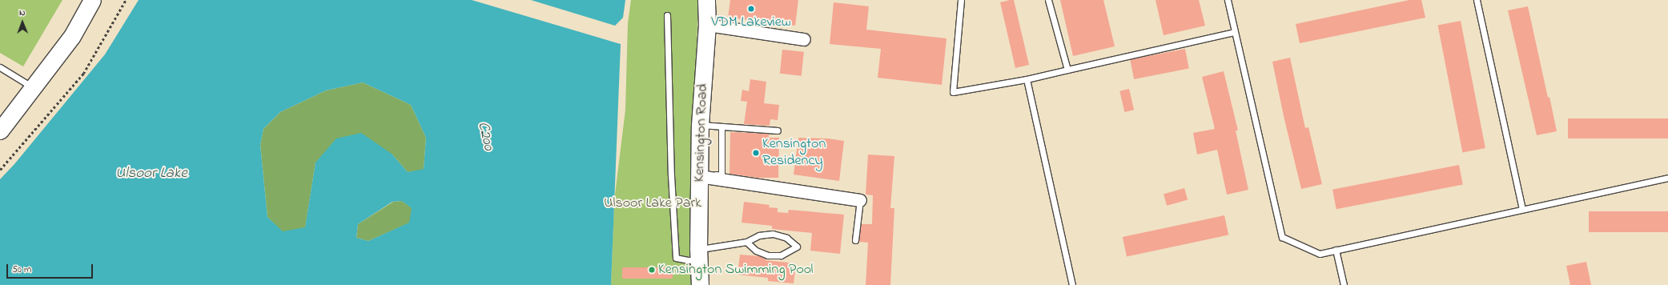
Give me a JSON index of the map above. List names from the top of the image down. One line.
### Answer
{"streets":{"main road":["Kensington Road"]},"water":["C200","Ulsoor Lake"],"parks":["Ulsoor Lake Park"],"places":["VDM Lakeview","Kensington Residency","Kensington Swimming Pool"],"scale_bar":"50 m","north":"top"}
